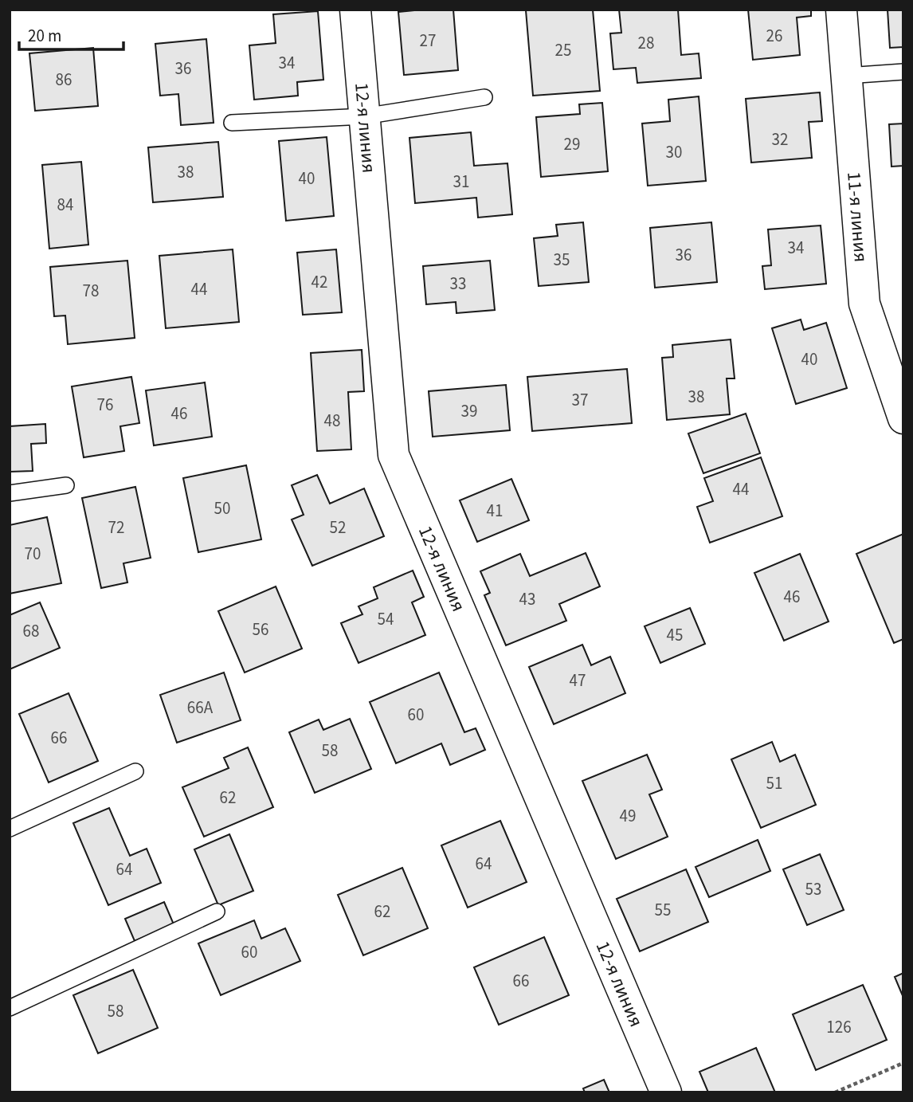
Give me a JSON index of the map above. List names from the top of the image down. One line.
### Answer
{"streets":{"street":["12-я линия","11-я линия"]},"house_numbers":["26","27","28","25","34","36","86","32","29","30","38","40","31","84","34","36","35","42","33","44","78","40","38","37","76","39","46","48","44","50","41","72","52","70","46","43","54","56","68","45","47","66А","60","66","58","51","62","49","64","64","53","55","62","60","66","58","126"],"scale_bar":"20 m"}
